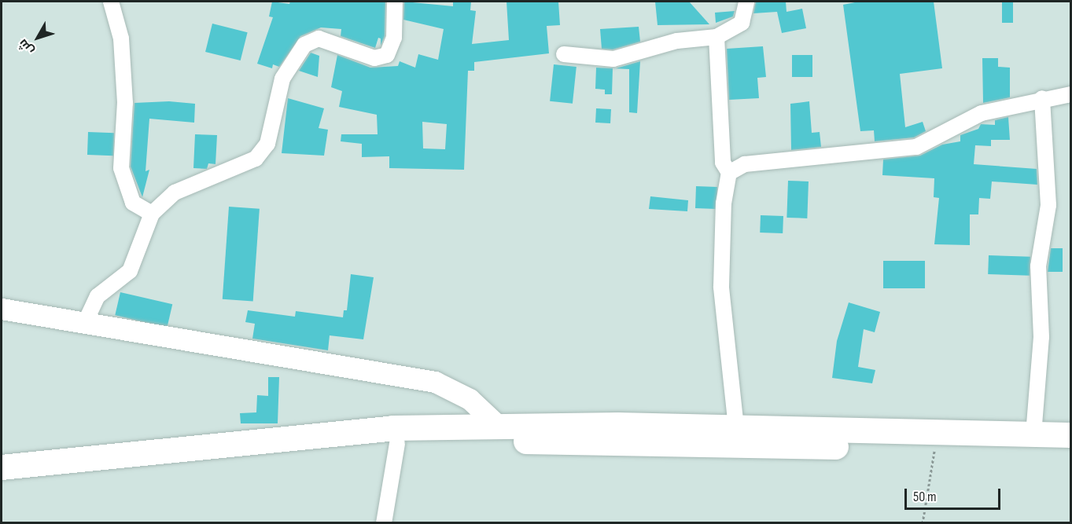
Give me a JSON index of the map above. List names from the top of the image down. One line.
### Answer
{"scale_bar":"50 m","north":"bottom left"}
